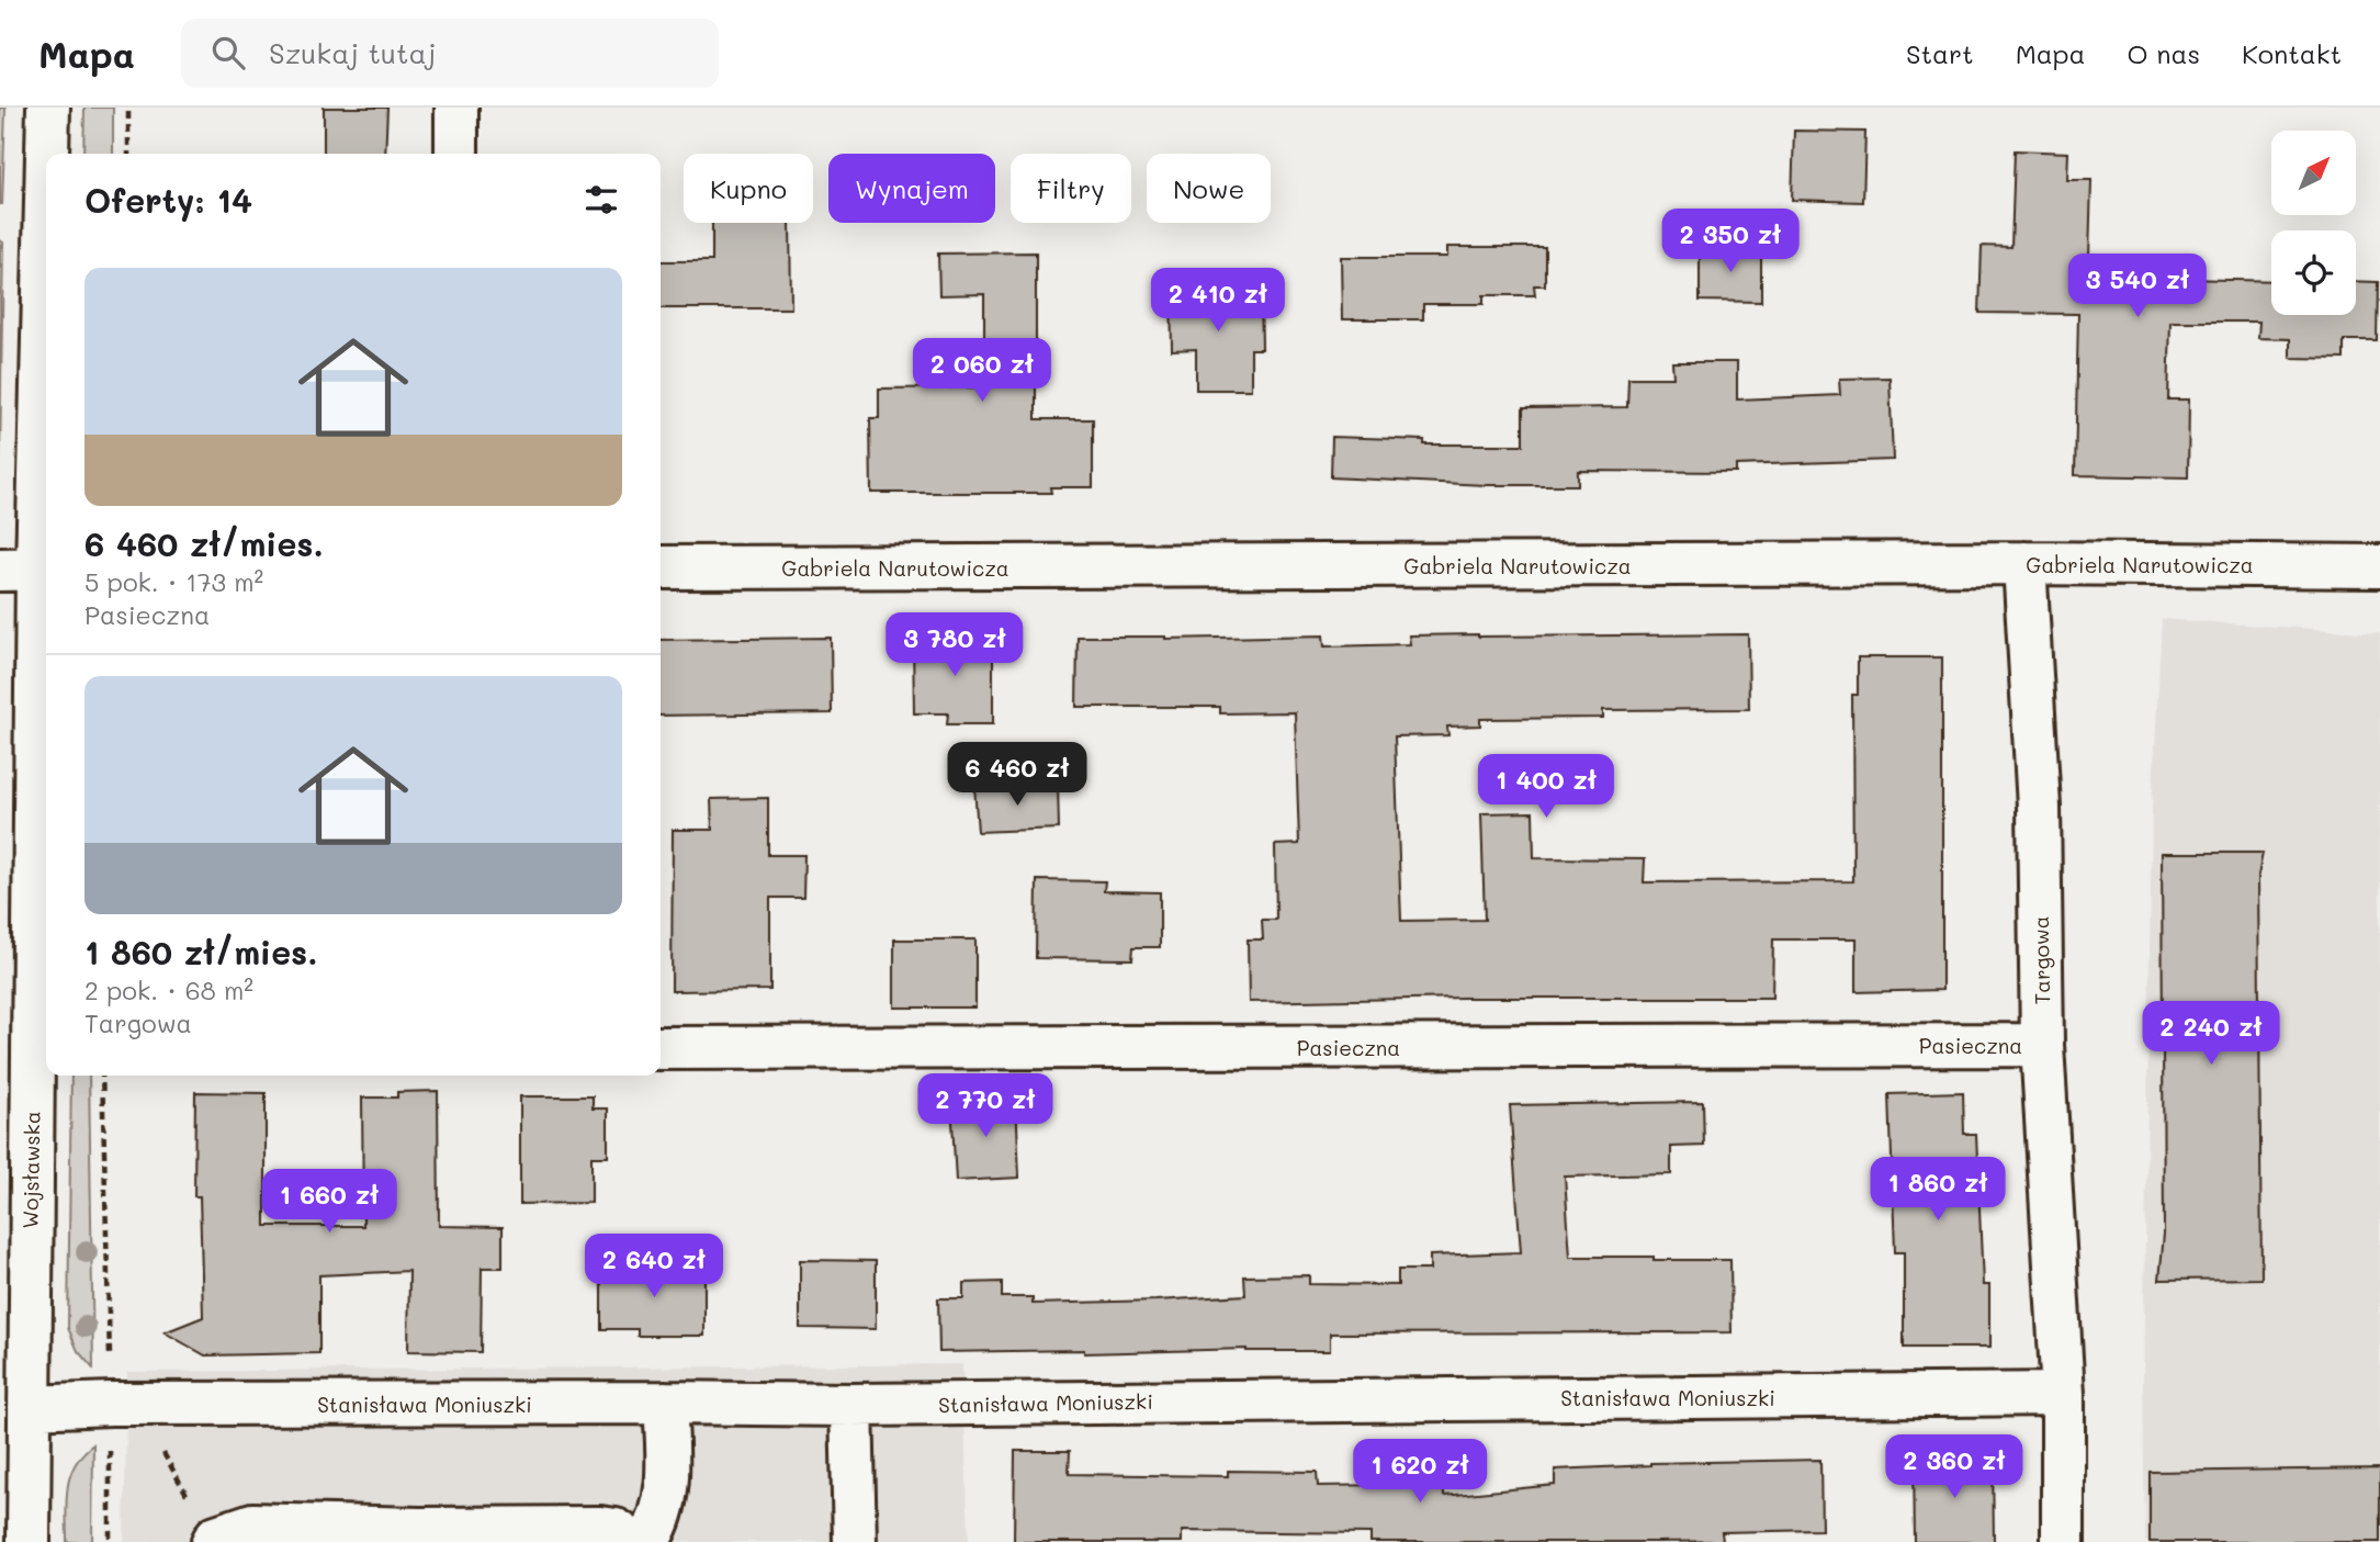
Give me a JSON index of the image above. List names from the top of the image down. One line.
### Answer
{"streets":{"street":["Gabriela Narutowicza","Targowa","Pasieczna","Wojsławska","Stanisława Moniuszki"]},"crossings":[["Gabriela Narutowicza","Targowa"],["Targowa","Pasieczna"],["Targowa","Stanisława Moniuszki"],["Wojsławska","Stanisława Moniuszki"]],"north":"top right","page":{"header":"Mapa","search":"Szukaj tutaj","nav":["Start","Mapa","O nas","Kontakt"],"chip":["Kupno","Wynajem","Filtry","Nowe"],"heading":"Oferty: 14","price":["2 350 zł","3 540 zł","2 410 zł","2 060 zł","3 780 zł","6 460 zł","1 400 zł","2 240 zł","2 770 zł","1 860 zł","1 660 zł","2 640 zł","2 360 zł","1 620 zł"],"list":[{"name":"6 460 zł/mies.","note":"5 pok. · 173 m² · Pasieczna"},{"name":"1 860 zł/mies.","note":"2 pok. · 68 m² · Targowa"}]}}
